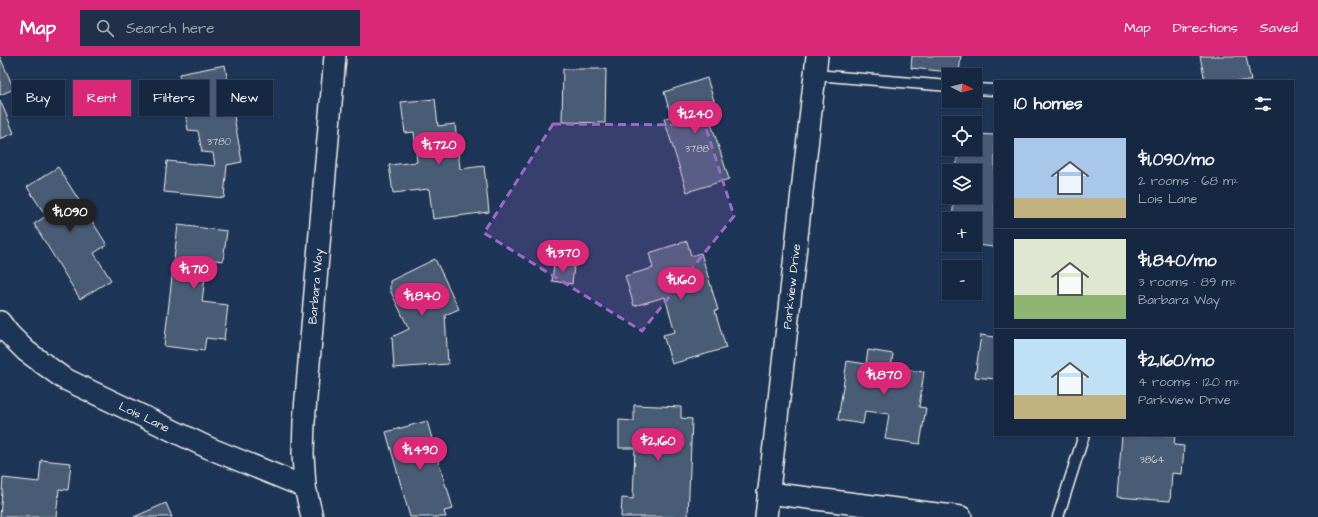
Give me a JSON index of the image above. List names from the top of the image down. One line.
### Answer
{"streets":{"street":["Parkview Drive","Barbara Way","Lois Lane"]},"crossings":[["Barbara Way","Lois Lane"]],"house_numbers":["3780","3788","3864"],"north":"right","page":{"header":"Map","search":"Search here","nav":["Map","Directions","Saved"],"map_buttons":["+","−"],"chip":["Buy","Rent","Filters","New"],"heading":"10 homes","price":["$1,240","$1,720","$1,090","$1,370","$1,710","$1,160","$1,840","$1,870","$2,160","$1,490"],"list":[{"name":"$1,090/mo","note":"2 rooms · 68 m² · Lois Lane"},{"name":"$1,840/mo","note":"3 rooms · 89 m² · Barbara Way"},{"name":"$2,160/mo","note":"4 rooms · 120 m² · Parkview Drive"}]}}
